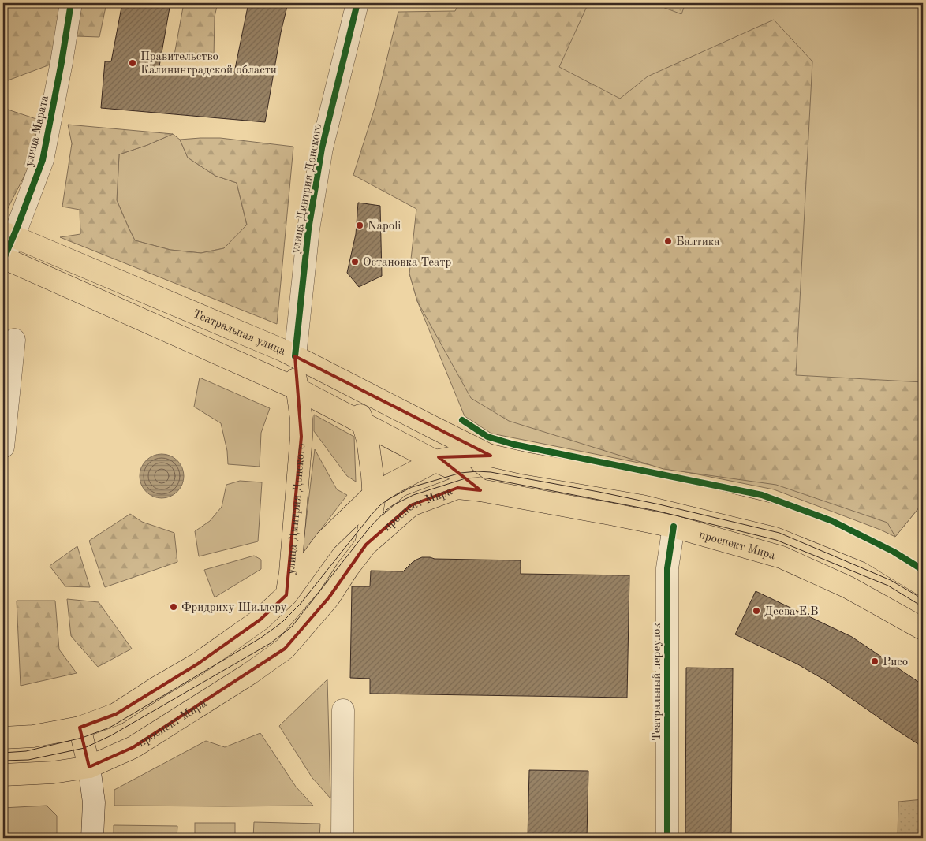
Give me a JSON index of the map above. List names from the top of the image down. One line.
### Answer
{"streets":{"main road":["улица Дмитрия Донского","Театральная улица","проспект Мира"],"street":["улица Марата","Театральный переулок"]},"crossings":[["улица Марата","Театральная улица"],["улица Дмитрия Донского","Театральная улица"],["проспект Мира","Театральный переулок"]],"places":["Правительство Калининградской области","Napoli","Балтика","Остановка Театр","Фридриху Шиллеру","Деева Е.В","Рисо"]}
